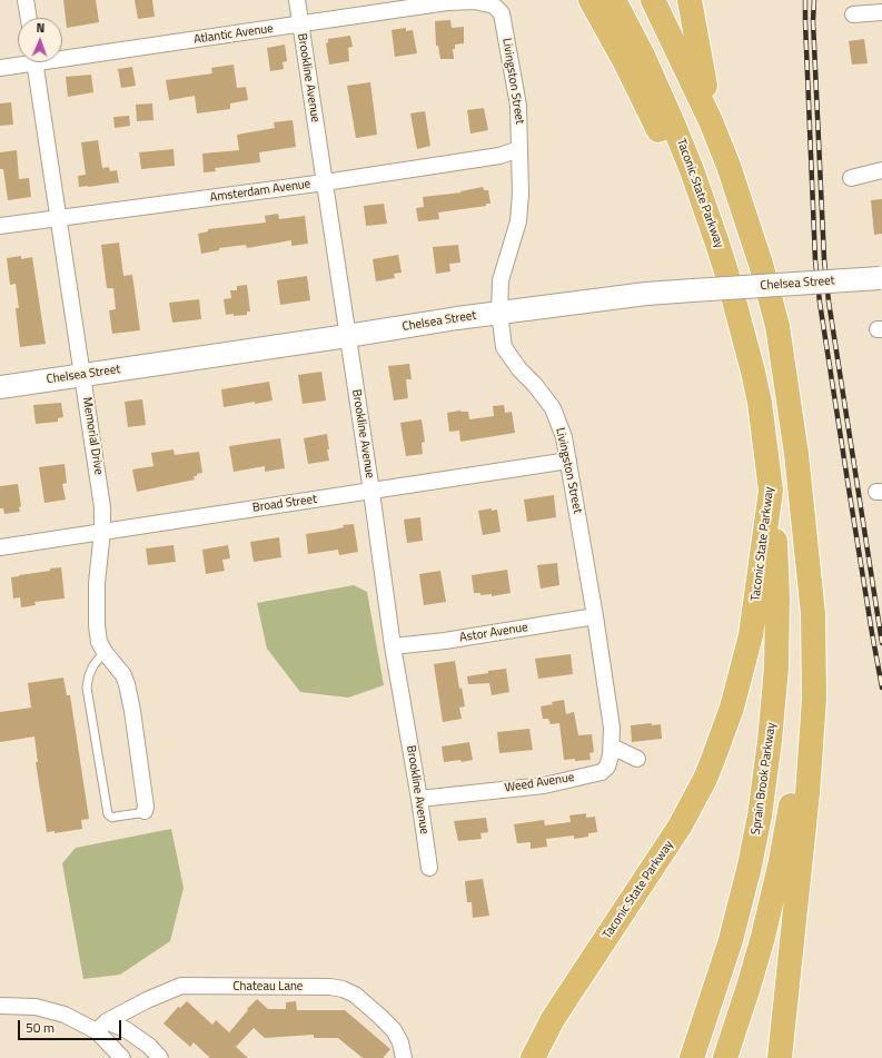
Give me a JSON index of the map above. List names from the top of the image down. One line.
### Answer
{"streets":{"highway":["Taconic State Parkway","Sprain Brook Parkway"],"street":["Atlantic Avenue","Brookline Avenue","Livingston Street","Amsterdam Avenue","Chelsea Street","Memorial Drive","Broad Street","Astor Avenue","Weed Avenue","Chateau Lane"]},"crossings":[["Atlantic Avenue","Brookline Avenue"],["Atlantic Avenue","Livingston Street"],["Brookline Avenue","Amsterdam Avenue"],["Brookline Avenue","Chelsea Street"],["Brookline Avenue","Broad Street"],["Brookline Avenue","Astor Avenue"],["Brookline Avenue","Weed Avenue"],["Livingston Street","Amsterdam Avenue"],["Livingston Street","Chelsea Street"],["Livingston Street","Broad Street"],["Livingston Street","Astor Avenue"],["Livingston Street","Weed Avenue"],["Amsterdam Avenue","Memorial Drive"],["Taconic State Parkway","Sprain Brook Parkway"],["Chelsea Street","Memorial Drive"],["Memorial Drive","Broad Street"]],"scale_bar":"50 m","north":"top"}
